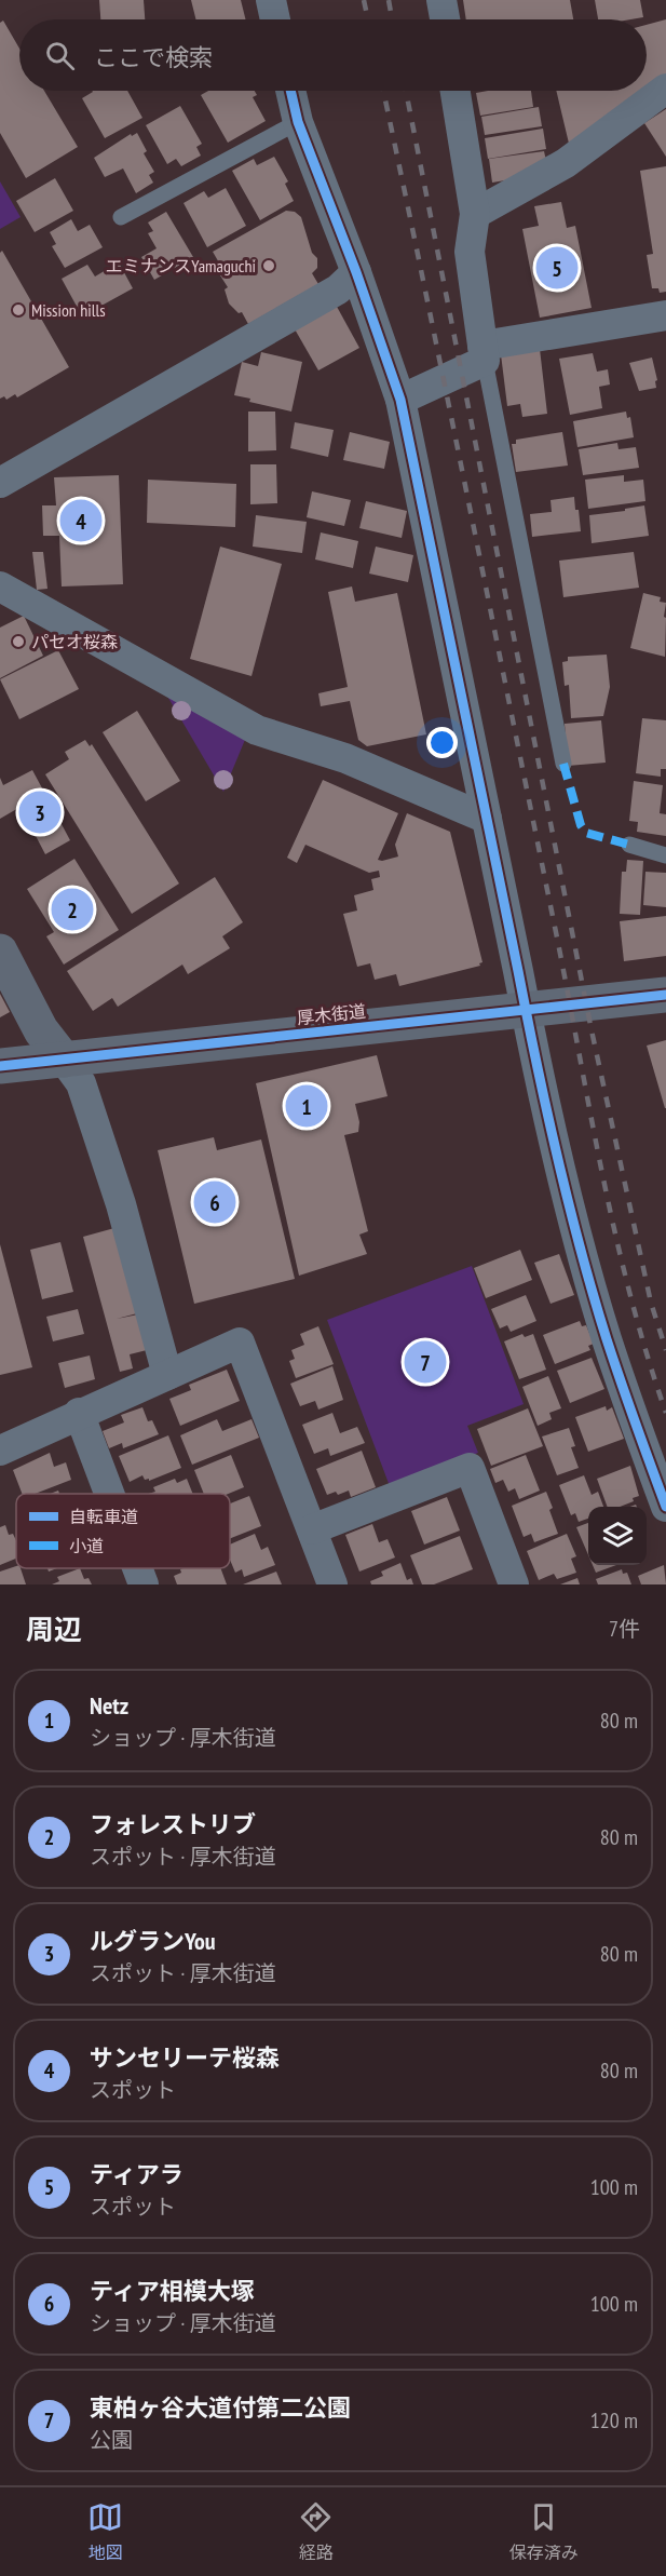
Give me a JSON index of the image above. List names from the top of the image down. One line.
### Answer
{"streets":{"street":["厚木街道"]},"places":["エミナンスYamaguchi","Mission hills","パセオ桜森"],"legend":["自転車道","小道"],"page":{"search":"ここで検索","pins":["5","4","3","2","1","6","7"],"heading":["周辺","7件"],"list":[{"mark":"1","name":"Netz","note":"ショップ · 厚木街道","value":"80 m"},{"mark":"2","name":"フォレストリブ","note":"スポット · 厚木街道","value":"80 m"},{"mark":"3","name":"ルグランYou","note":"スポット · 厚木街道","value":"80 m"},{"mark":"4","name":"サンセリーテ桜森","note":"スポット","value":"80 m"},{"mark":"5","name":"ティアラ","note":"スポット","value":"100 m"},{"mark":"6","name":"ティア相模大塚","note":"ショップ · 厚木街道","value":"100 m"},{"mark":"7","name":"東柏ヶ谷大道付第二公園","note":"公園","value":"120 m"}],"nav":["地図","経路","保存済み"]}}
